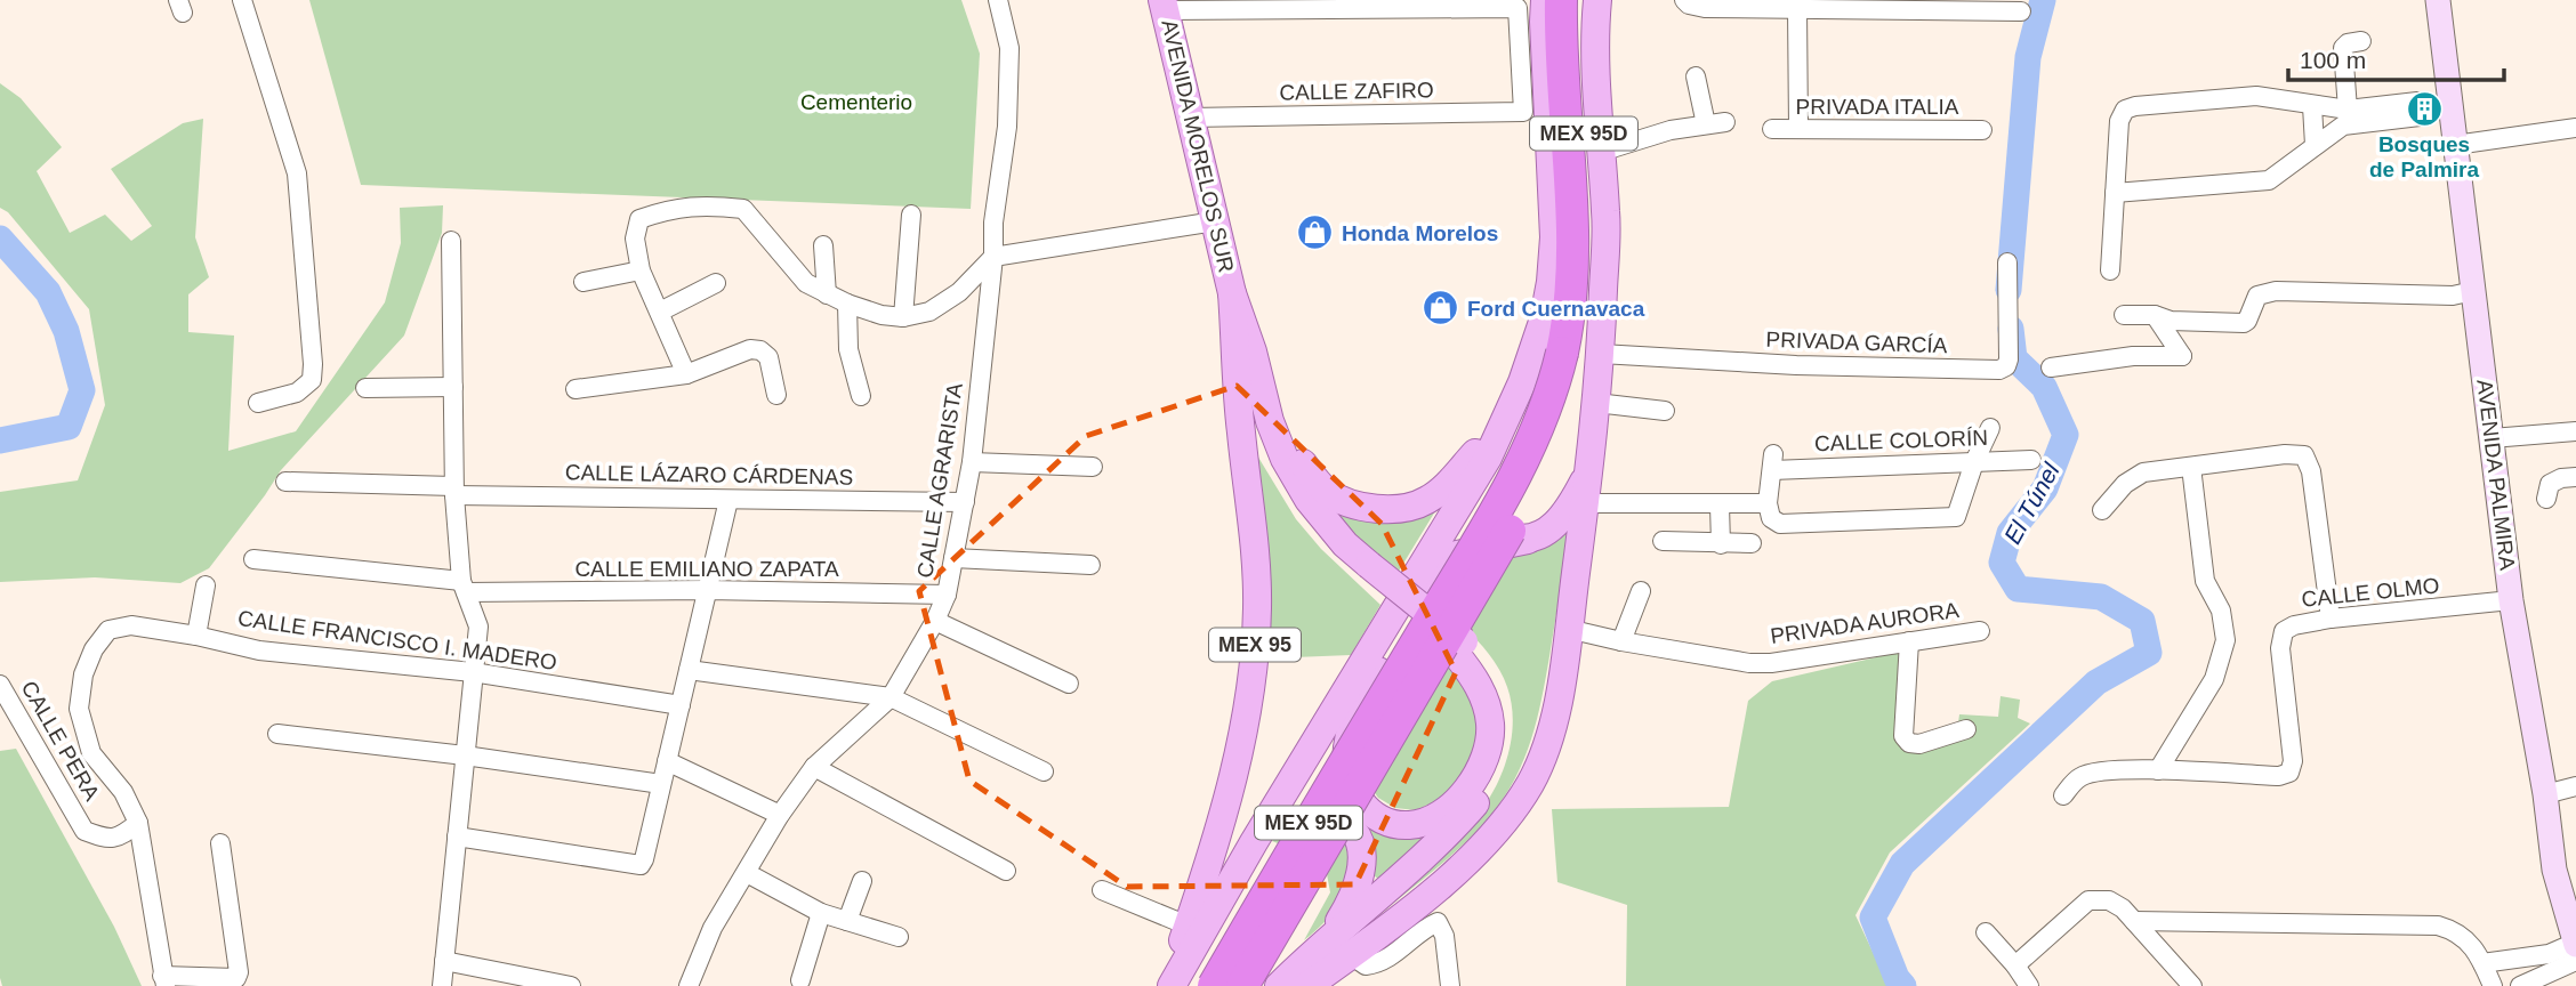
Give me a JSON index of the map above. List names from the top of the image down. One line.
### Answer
{"streets":{"highway":["MEX 95D"],"main road":["AVENIDA MORELOS SUR","AVENIDA PALMIRA","MEX 95"],"street":["CALLE ZAFIRO","PRIVADA ITALIA","PRIVADA GARCÍA","CALLE COLORÍN","CALLE LÁZARO CÁRDENAS","CALLE AGRARISTA","CALLE EMILIANO ZAPATA","CALLE OLMO","PRIVADA AURORA","CALLE FRANCISCO I. MADERO","CALLE PERA"]},"crossings":[["CALLE ZAFIRO","AVENIDA MORELOS SUR"],["AVENIDA MORELOS SUR","MEX 95"],["CALLE LÁZARO CÁRDENAS","CALLE AGRARISTA"],["AVENIDA PALMIRA","CALLE OLMO"],["CALLE AGRARISTA","CALLE EMILIANO ZAPATA"],["CALLE FRANCISCO I. MADERO","CALLE PERA"]],"water":["El Túnel"],"parks":["Cementerio"],"places":{"building":["Bosques de Palmira"],"shop":["Honda Morelos","Ford Cuernavaca"]},"scale_bar":"100 m"}
